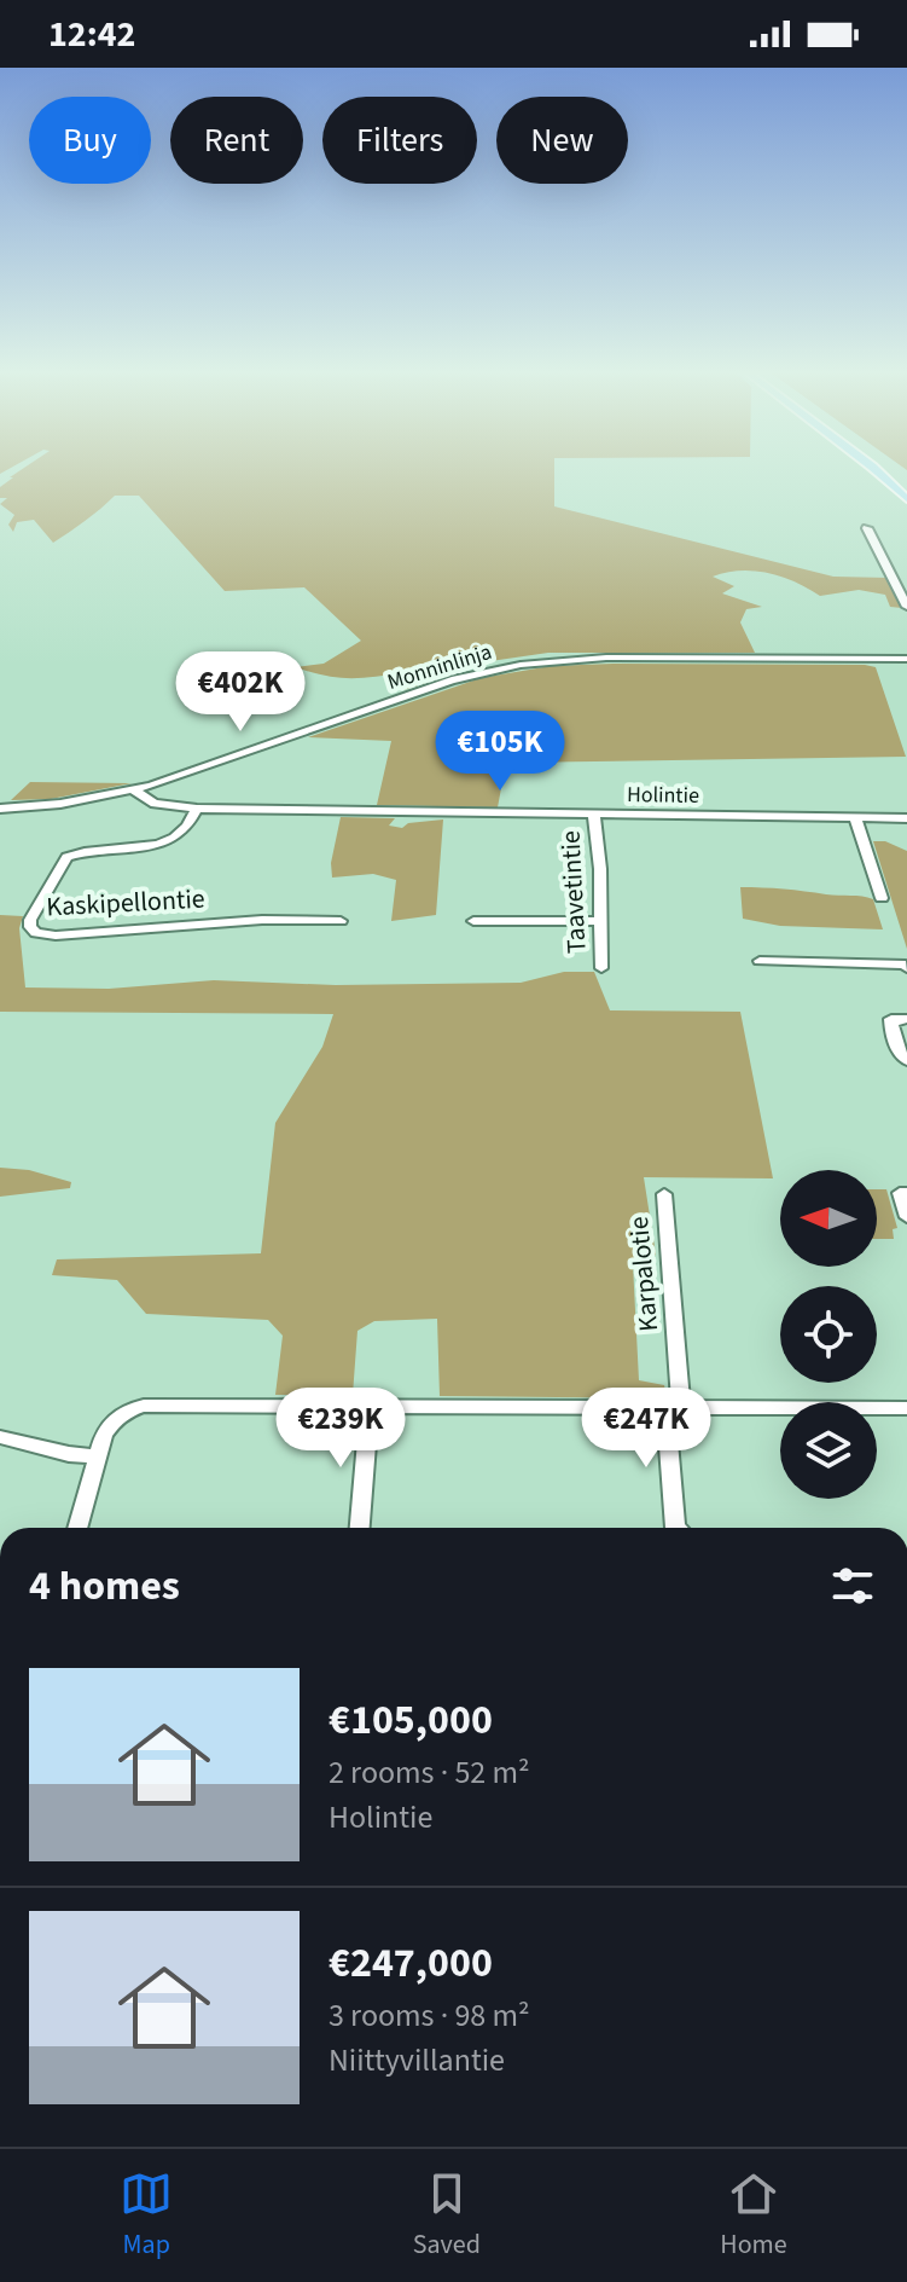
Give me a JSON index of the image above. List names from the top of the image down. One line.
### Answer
{"streets":{"street":["Monninlinja","Holintie","Taavetintie","Kaskipellontie","Karpalotie"]},"crossings":[["Monninlinja","Holintie"],["Holintie","Taavetintie"],["Holintie","Kaskipellontie"]],"north":"left","page":{"status":"12:42","chip":["Buy","Rent","Filters","New"],"price":["€402K","€105K","€239K","€247K"],"heading":"4 homes","list":[{"name":"€105,000","note":"2 rooms · 52 m² · Holintie"},{"name":"€247,000","note":"3 rooms · 98 m² · Niittyvillantie"}],"tabs":["Map","Saved","Home"]}}
